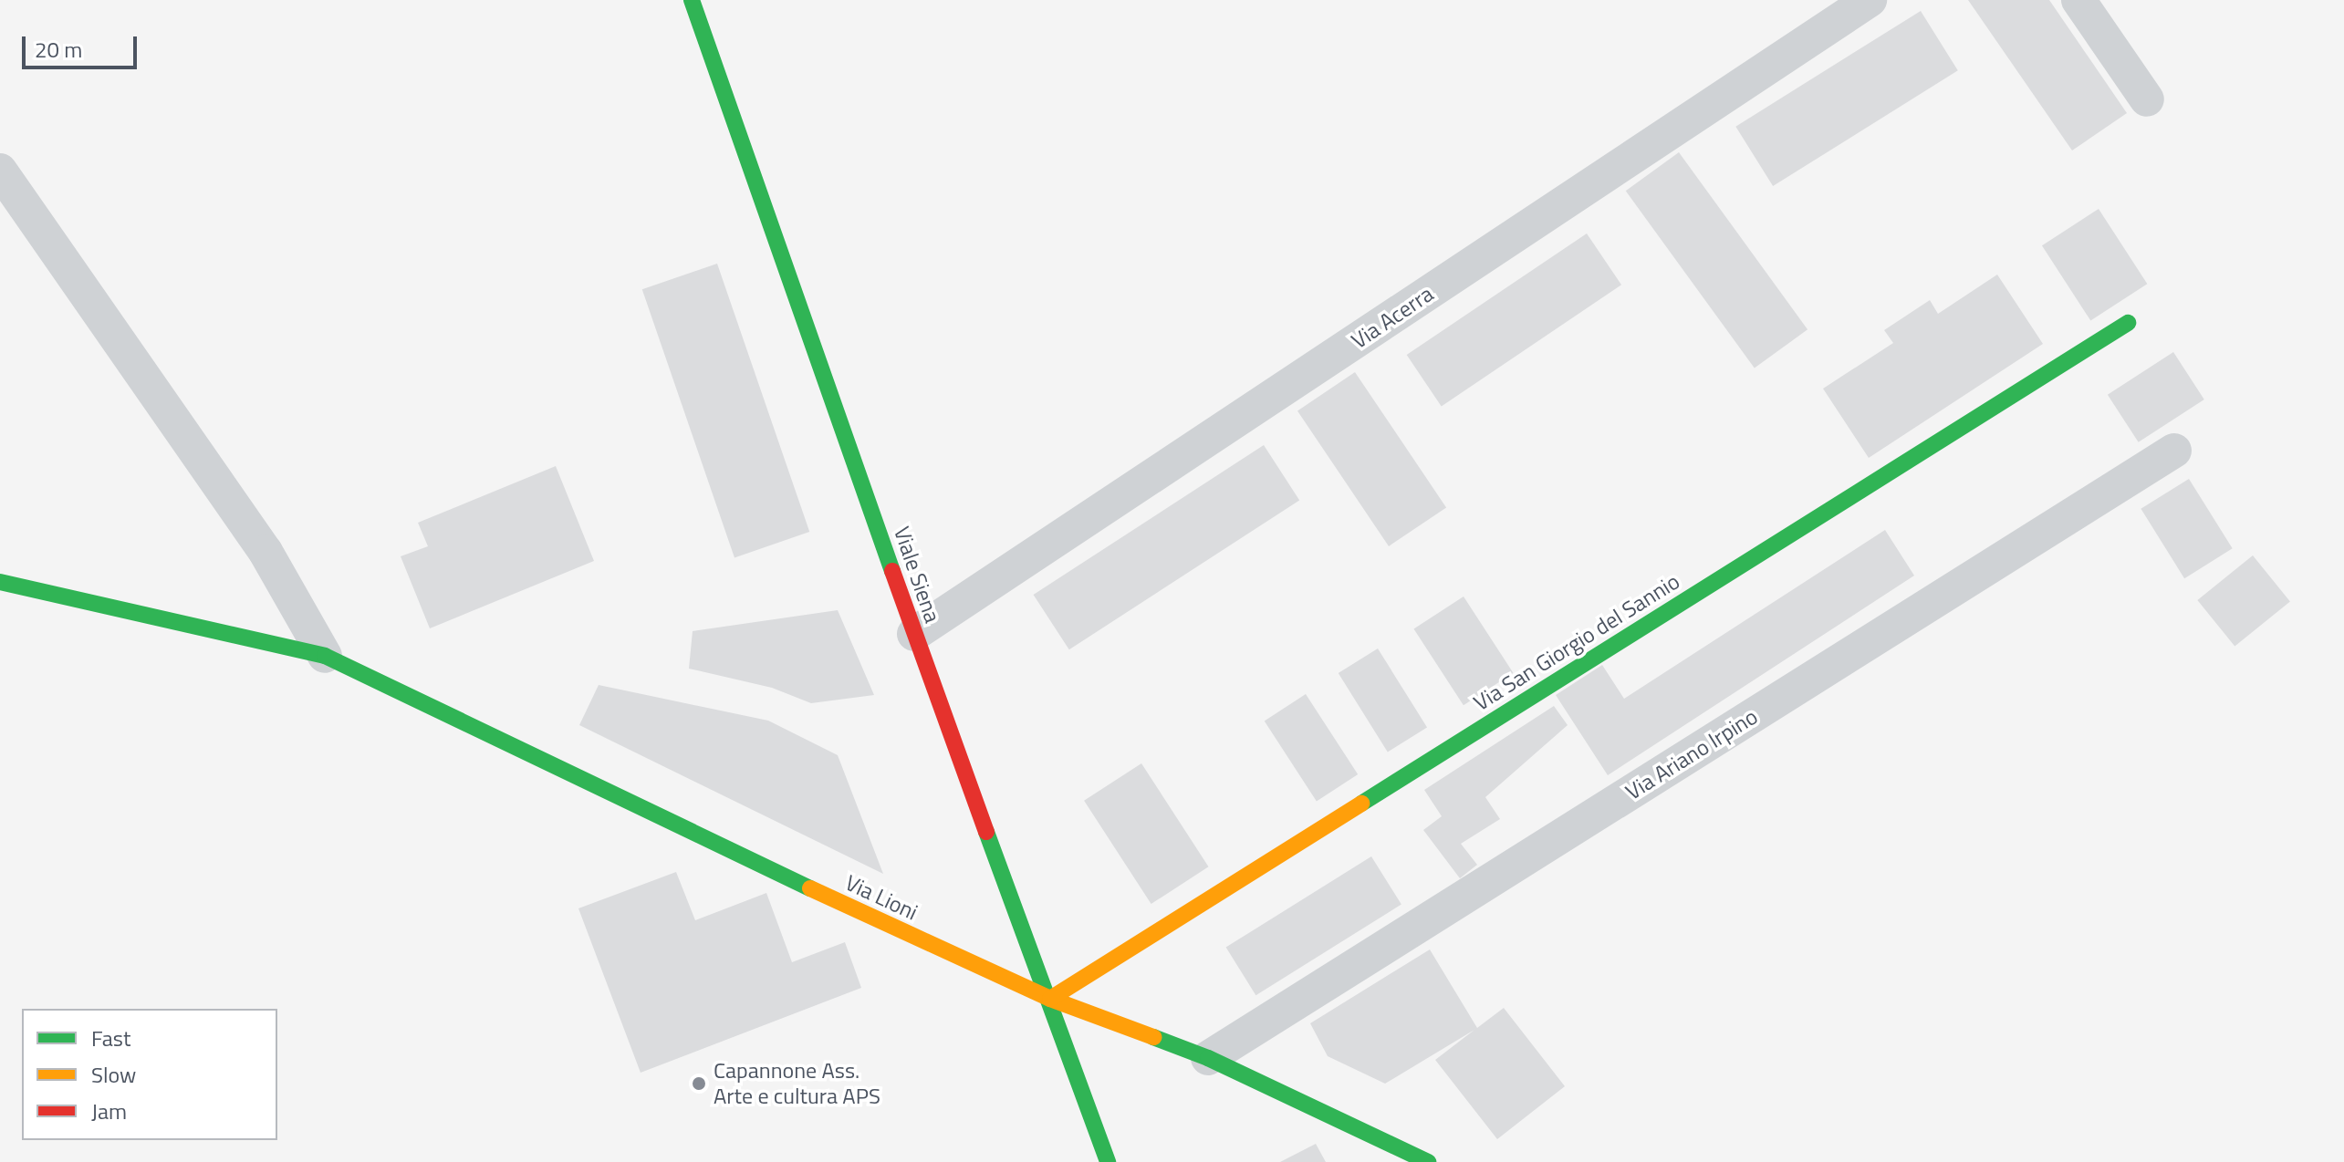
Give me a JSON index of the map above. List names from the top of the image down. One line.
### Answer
{"streets":{"street":["Via Acerra","Viale Siena","Via San Giorgio del Sannio","Via Ariano Irpino","Via Lioni"]},"crossings":[["Via Acerra","Viale Siena"],["Viale Siena","Via San Giorgio del Sannio"],["Viale Siena","Via Lioni"],["Via San Giorgio del Sannio","Via Lioni"],["Via Ariano Irpino","Via Lioni"]],"places":["Capannone Ass. Arte e cultura APS"],"legend":["Fast","Slow","Jam"],"scale_bar":"20 m"}
